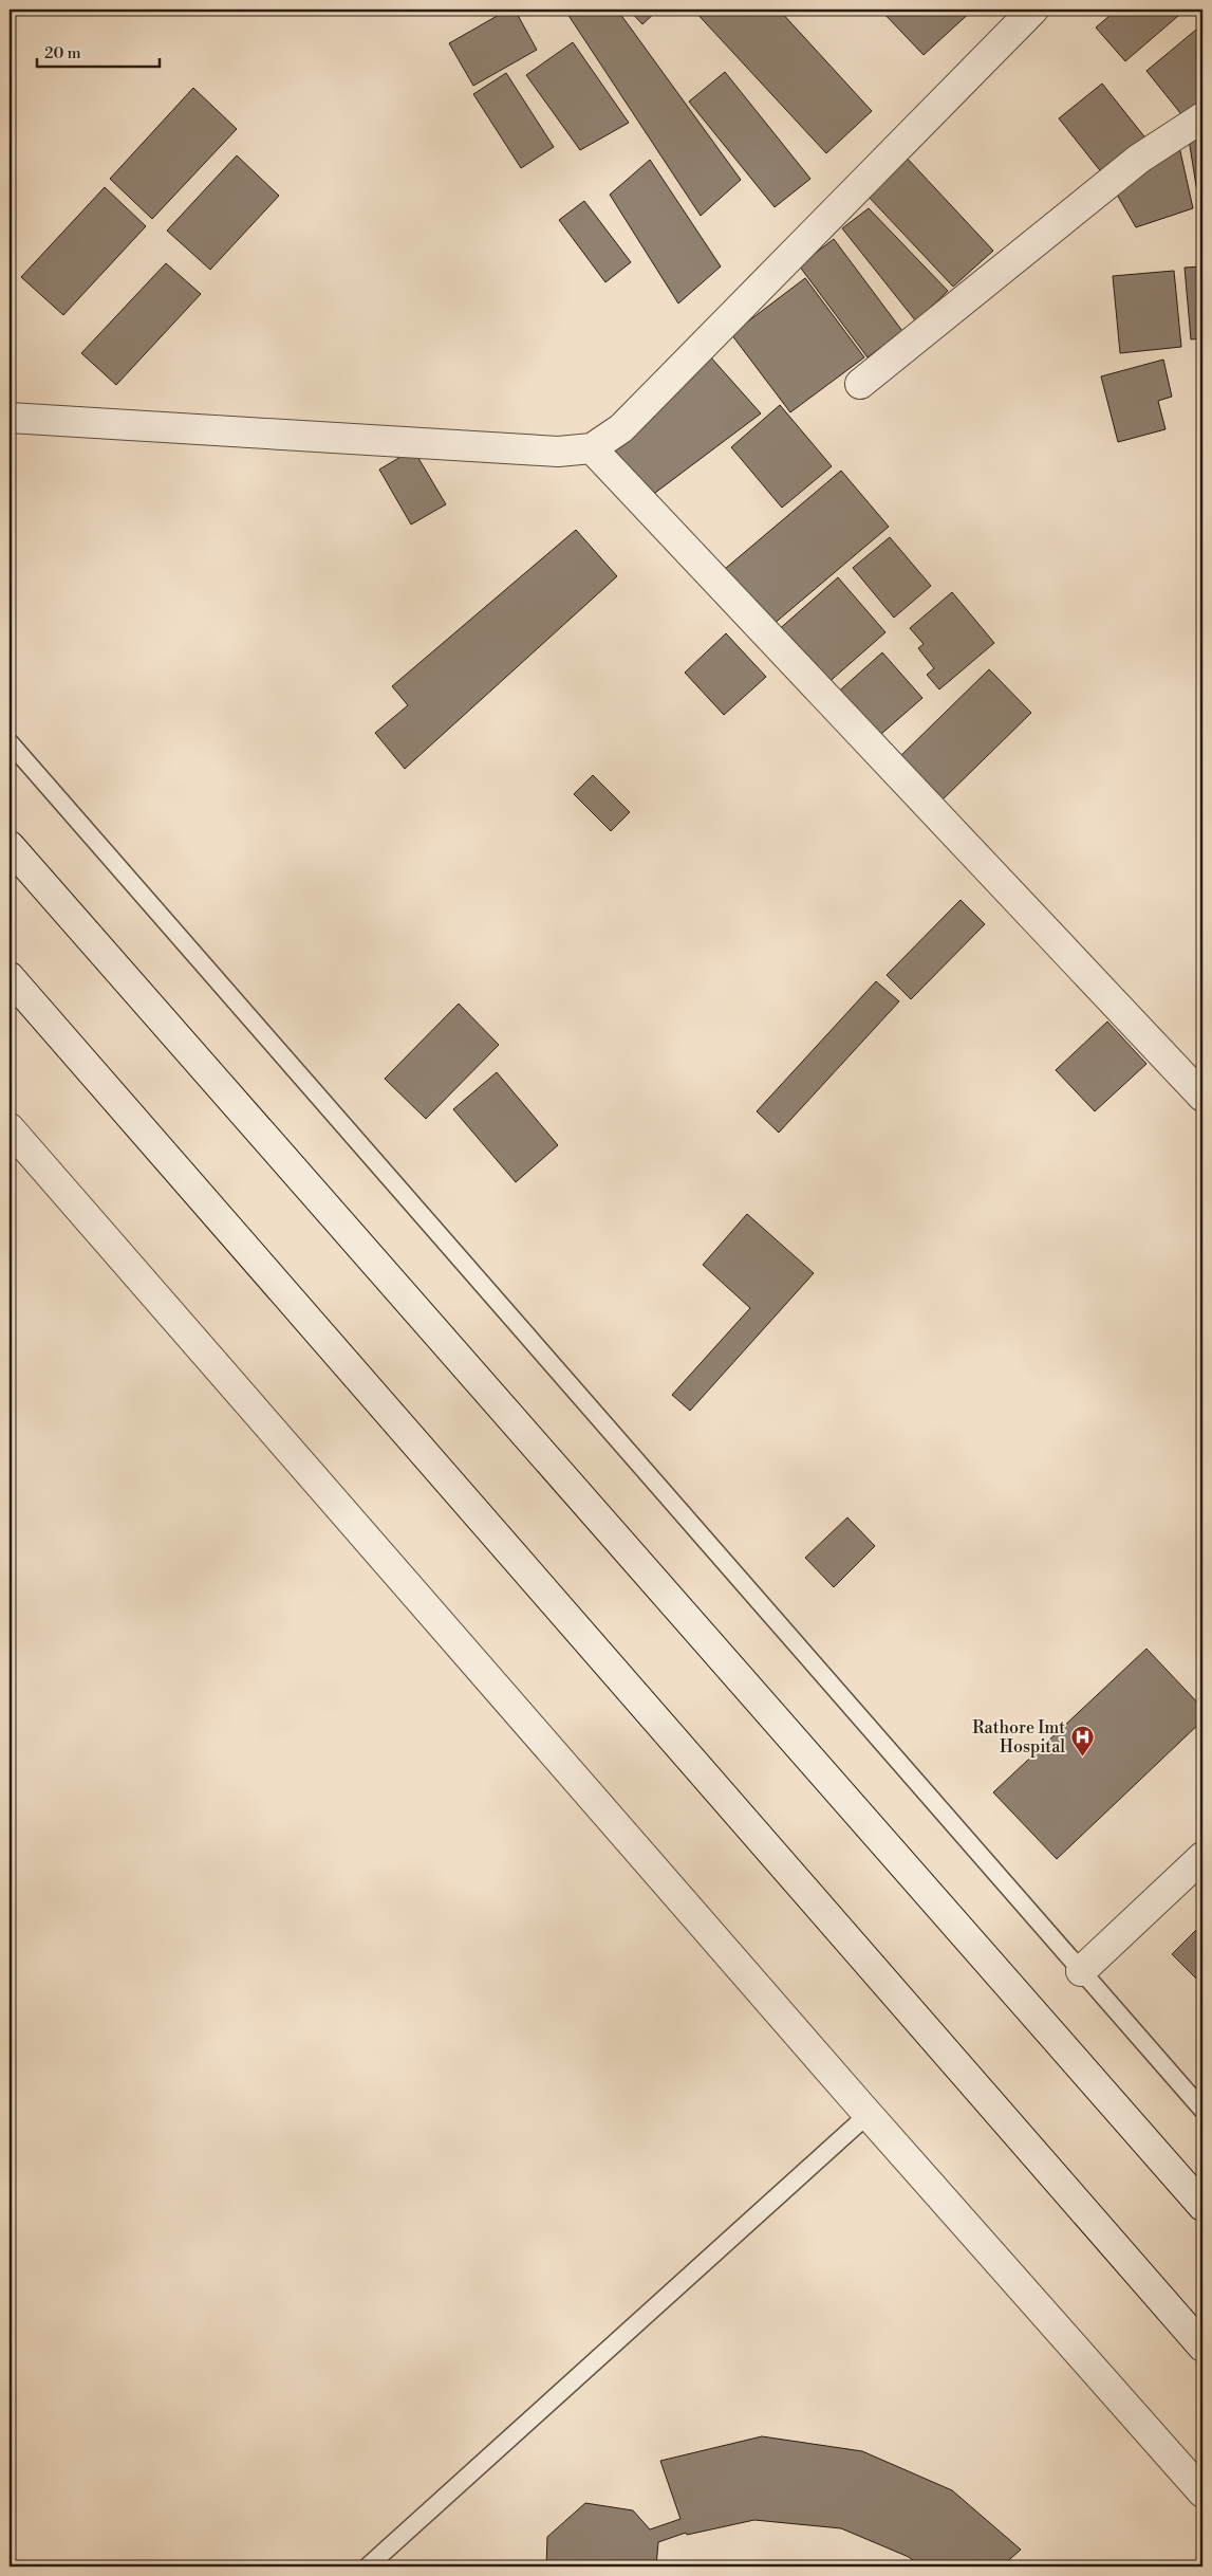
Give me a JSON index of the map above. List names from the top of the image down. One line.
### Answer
{"places":{"hospital":["Rathore Imt Hospital"]},"scale_bar":"20 m"}
